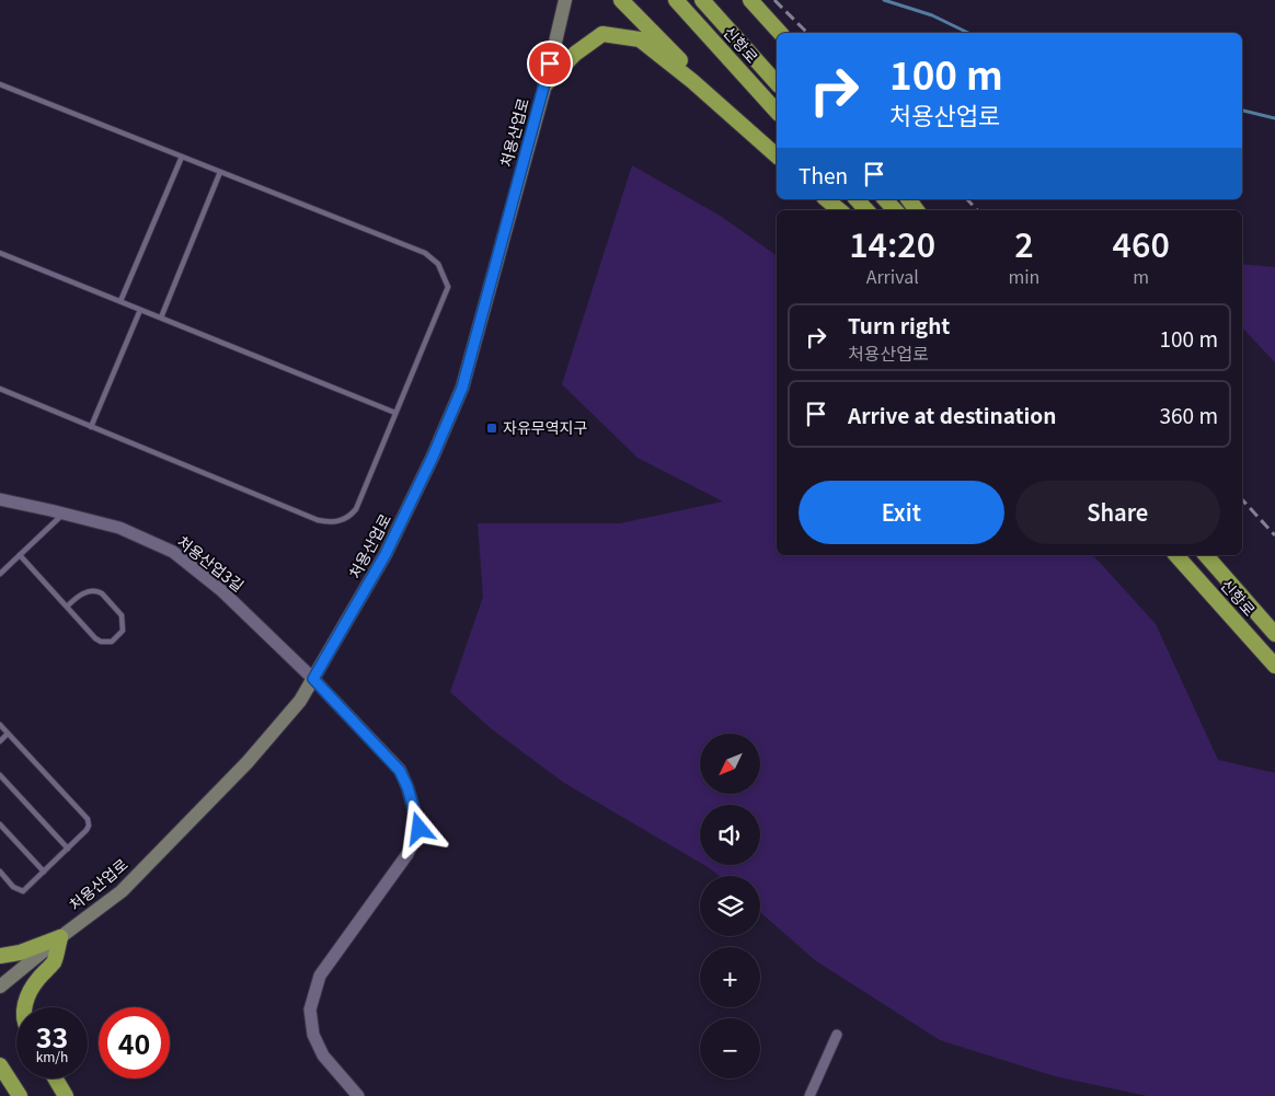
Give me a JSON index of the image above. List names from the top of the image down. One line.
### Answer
{"streets":{"highway":["신항로"],"main road":["처용산업로"],"street":["처용산업3길"]},"crossings":[["처용산업로","처용산업3길"]],"places":{"transit":["자유무역지구"]},"north":"bottom left","page":{"turn":["100 m","처용산업로"],"then":"Then","eta":["14:20","Arrival","2","min","460","m"],"list":[{"name":"Turn right","note":"처용산업로","value":"100 m"},{"name":"Arrive at destination","value":"360 m"}],"buttons":["Exit","Share"],"map_buttons":["+","−"],"speed":"33 km/h","limit":"40"}}
